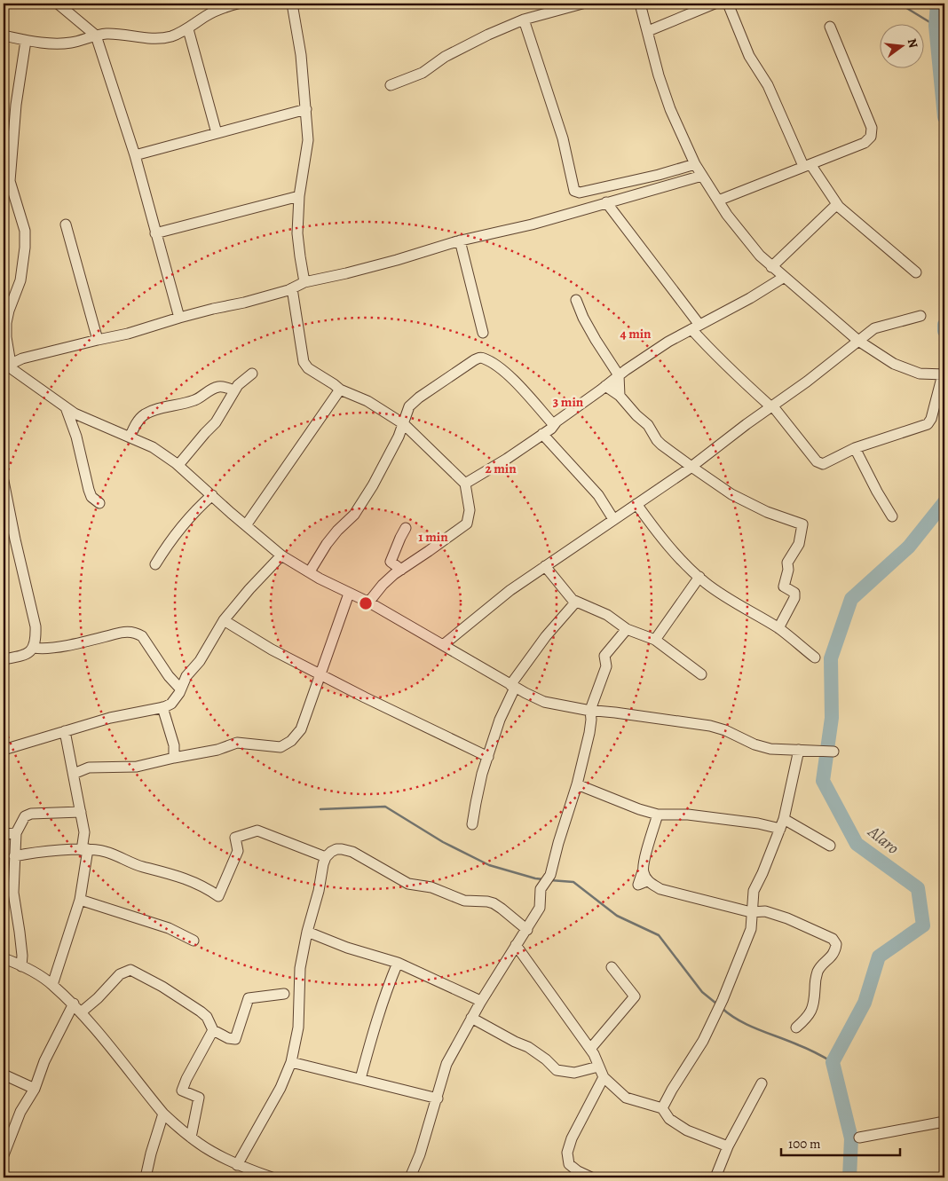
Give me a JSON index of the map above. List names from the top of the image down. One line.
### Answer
{"water":["Alaro"],"scale_bar":"100 m","north":"right","rings":["4 min","3 min","2 min","1 min"]}
